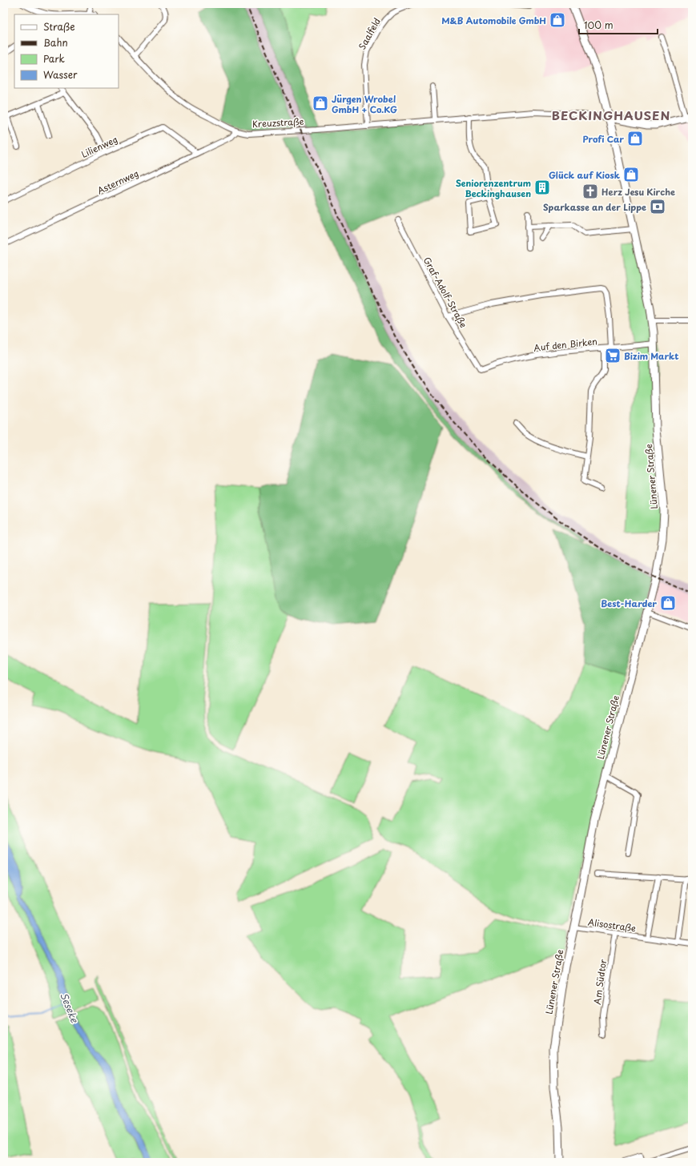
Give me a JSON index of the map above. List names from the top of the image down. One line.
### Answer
{"streets":{"main road":["Kreuzstraße","Lünener Straße"],"street":["Saalfeld","Lilienweg","Asternweg","Graf-Adolf-Straße","Auf den Birken","Alisostraße","Am Südtor"]},"crossings":[["Saalfeld","Kreuzstraße"],["Kreuzstraße","Asternweg"],["Kreuzstraße","Lünener Straße"],["Lilienweg","Asternweg"],["Graf-Adolf-Straße","Auf den Birken"],["Auf den Birken","Lünener Straße"],["Lünener Straße","Alisostraße"],["Alisostraße","Am Südtor"]],"districts":["BECKINGHAUSEN"],"water":["Seseke"],"places":{"shop":["M&B Automobile GmbH","Jürgen Wrobel GmbH + Co.KG","Profi Car","Glück auf Kiosk","Best-Harder"],"building":["Seniorenzentrum Beckinghausen"],"church":["Herz Jesu Kirche"],"bank":["Sparkasse an der Lippe"],"supermarket":["Bizim Markt"]},"legend":["Straße","Bahn","Park","Wasser"],"scale_bar":"100 m"}
